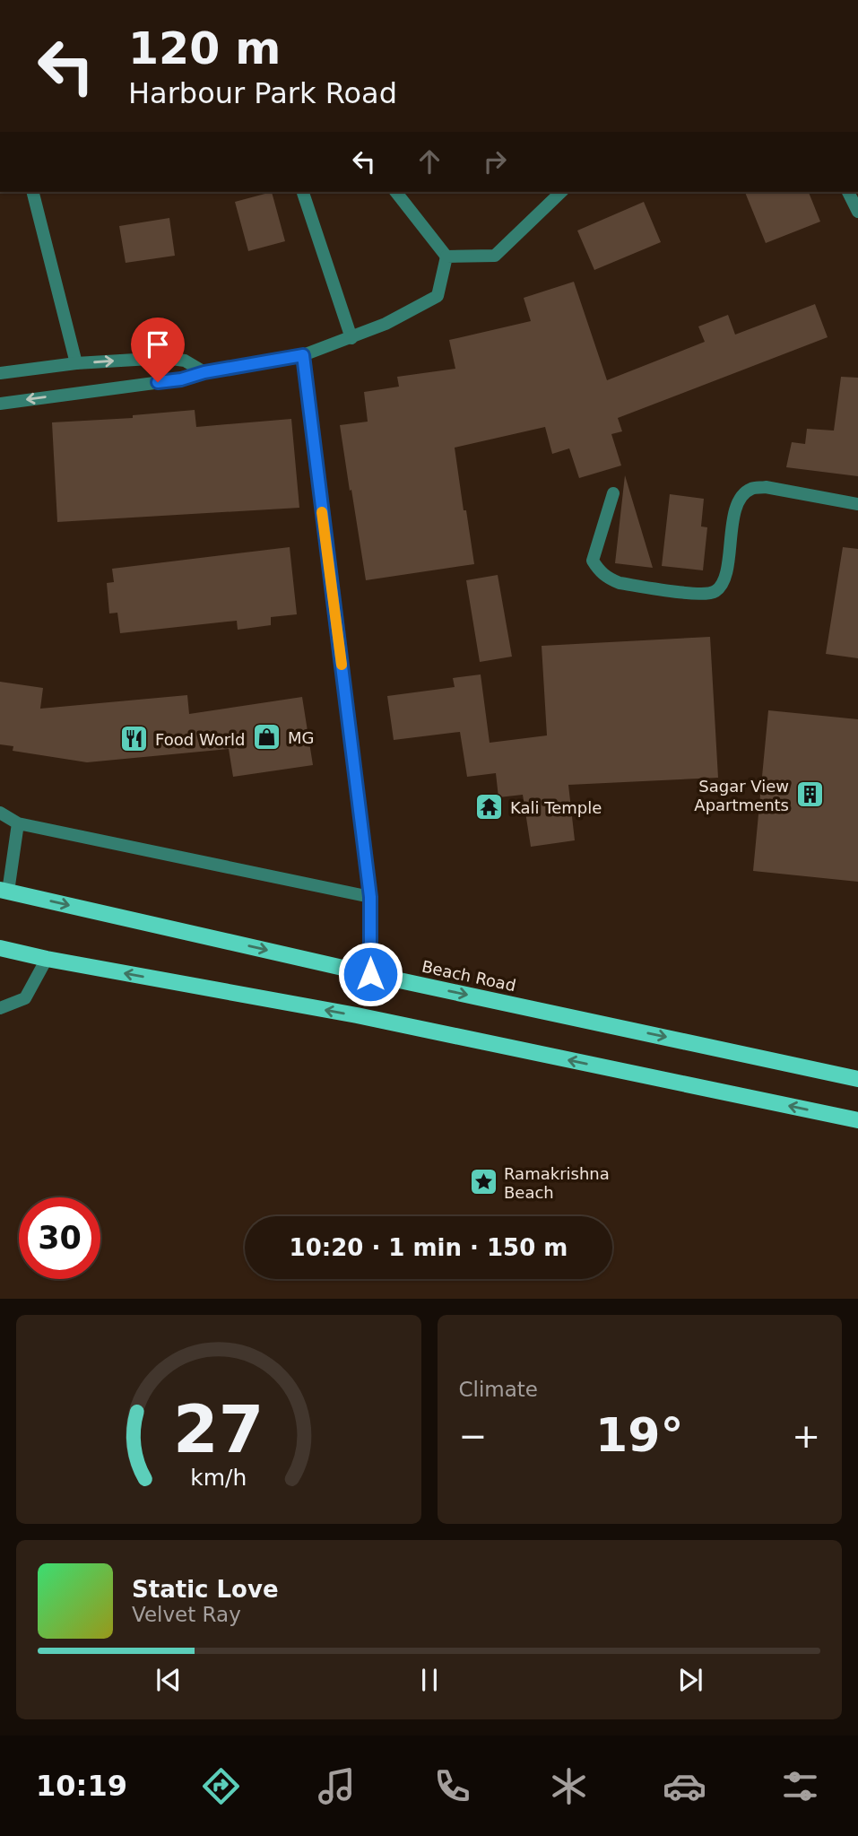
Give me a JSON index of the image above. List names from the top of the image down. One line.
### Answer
{"streets":{"main road":["Beach Road"]},"places":{"shop":["MG"],"restaurant":["Food World"],"building":["Sagar View Apartments"],"temple":["Kali Temple"],"place":["Ramakrishna Beach"]},"page":{"turn":["120 m","Harbour Park Road"],"limit":"30","trip":"10:20 · 1 min · 150 m","tile":"Climate","heat":["−","19°","+"],"song":["Static Love","Velvet Ray"],"tabs":"10:19","gauge":["27","km/h"]}}
